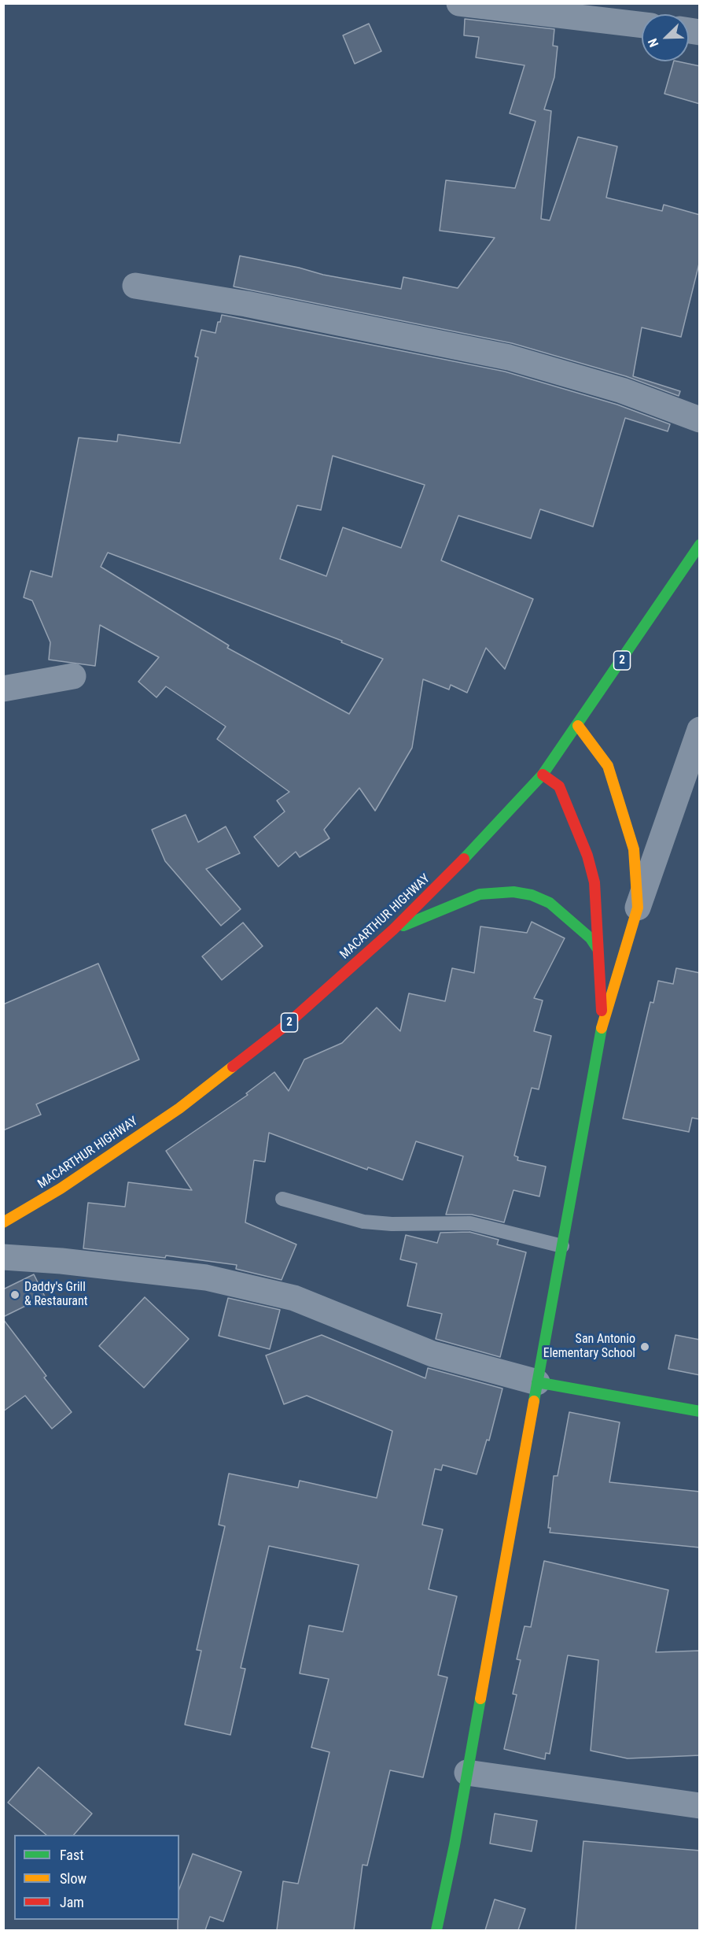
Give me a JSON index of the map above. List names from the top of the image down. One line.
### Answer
{"streets":{"main road":["2","MACARTHUR HIGHWAY"]},"places":["Daddy's Grill & Restaurant","San Antonio Elementary School"],"legend":["Fast","Slow","Jam"],"north":"bottom left"}
